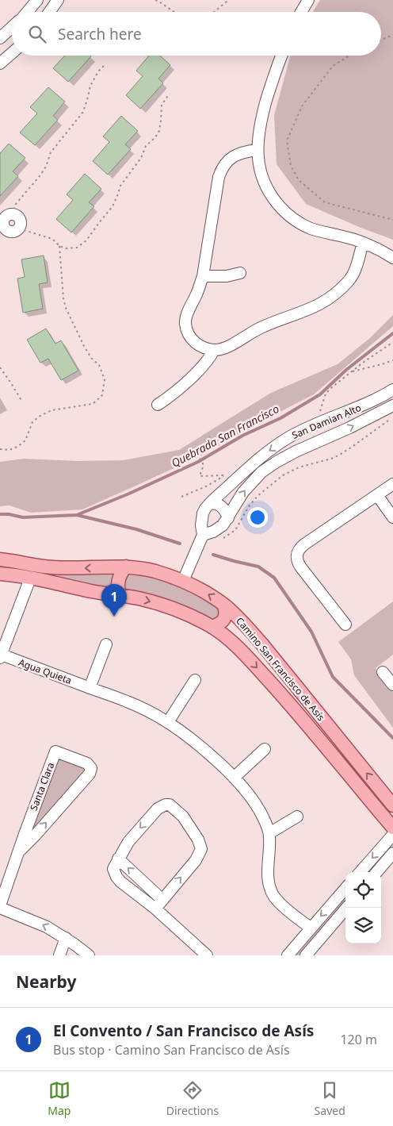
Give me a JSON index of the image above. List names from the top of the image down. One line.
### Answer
{"streets":{"main road":["Camino San Francisco de Asís"],"street":["San Damian Alto","Agua Quieta","Santa Clara"]},"crossings":[["San Damian Alto","Camino San Francisco de Asís"]],"water":["Quebrada San Francisco"],"page":{"search":"Search here","pins":"1","heading":"Nearby","list":[{"mark":"1","name":"El Convento / San Francisco de Asís","note":"Bus stop · Camino San Francisco de Asís","value":"120 m"}],"nav":["Map","Directions","Saved"]}}
